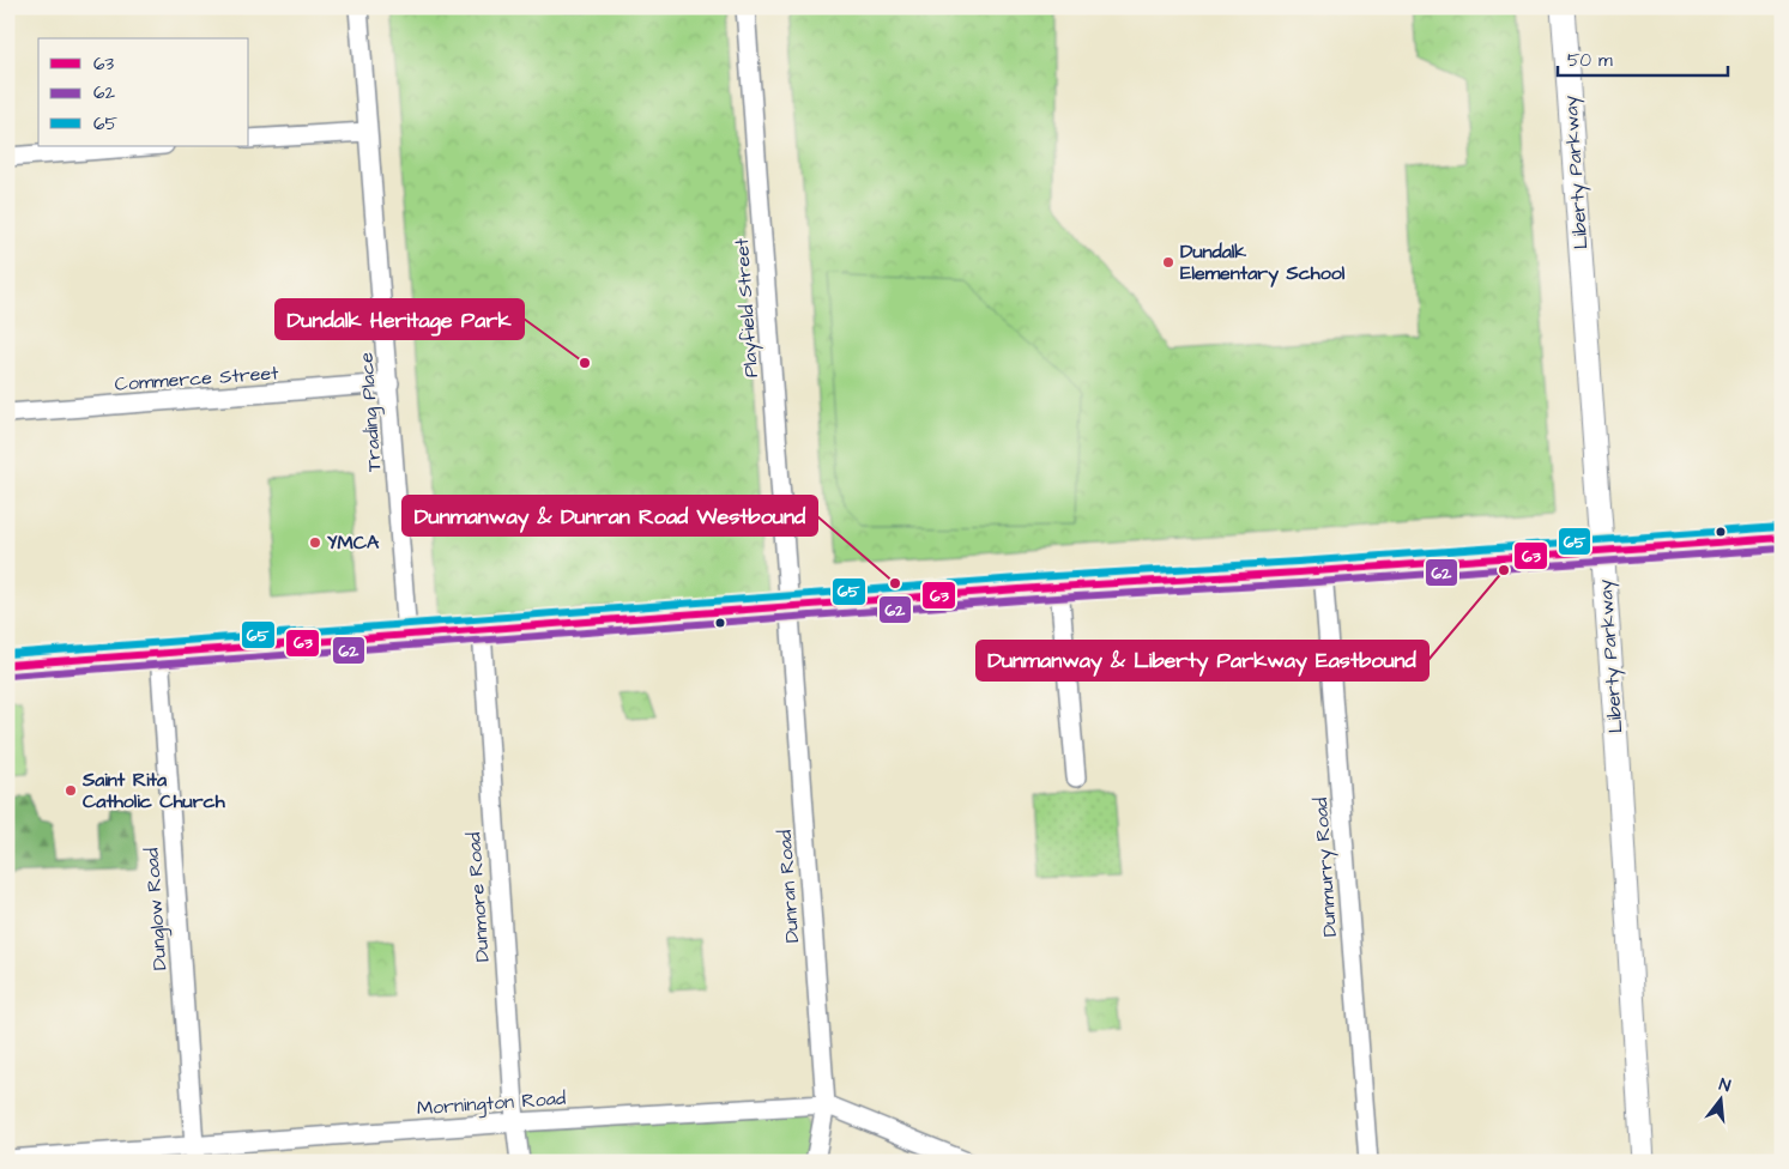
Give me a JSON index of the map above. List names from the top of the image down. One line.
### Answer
{"streets":{"street":["Liberty Parkway","Playfield Street","Commerce Street","Trading Place","Dunmurry Road","Dunran Road","Dunmore Road","Dunglow Road","Mornington Road"]},"crossings":[["Playfield Street","Dunran Road"],["Commerce Street","Trading Place"],["Dunran Road","Mornington Road"],["Dunmore Road","Mornington Road"],["Dunglow Road","Mornington Road"]],"places":["Dundalk Elementary School","Dundalk Heritage Park","YMCA","Dunmanway & Liberty Parkway Eastbound","Dunmanway & Dunran Road Westbound","Saint Rita Catholic Church"],"lines":["transit line 65","transit line 63","transit line 62"],"legend":["63","62","65"],"scale_bar":"50 m","north":"top"}
